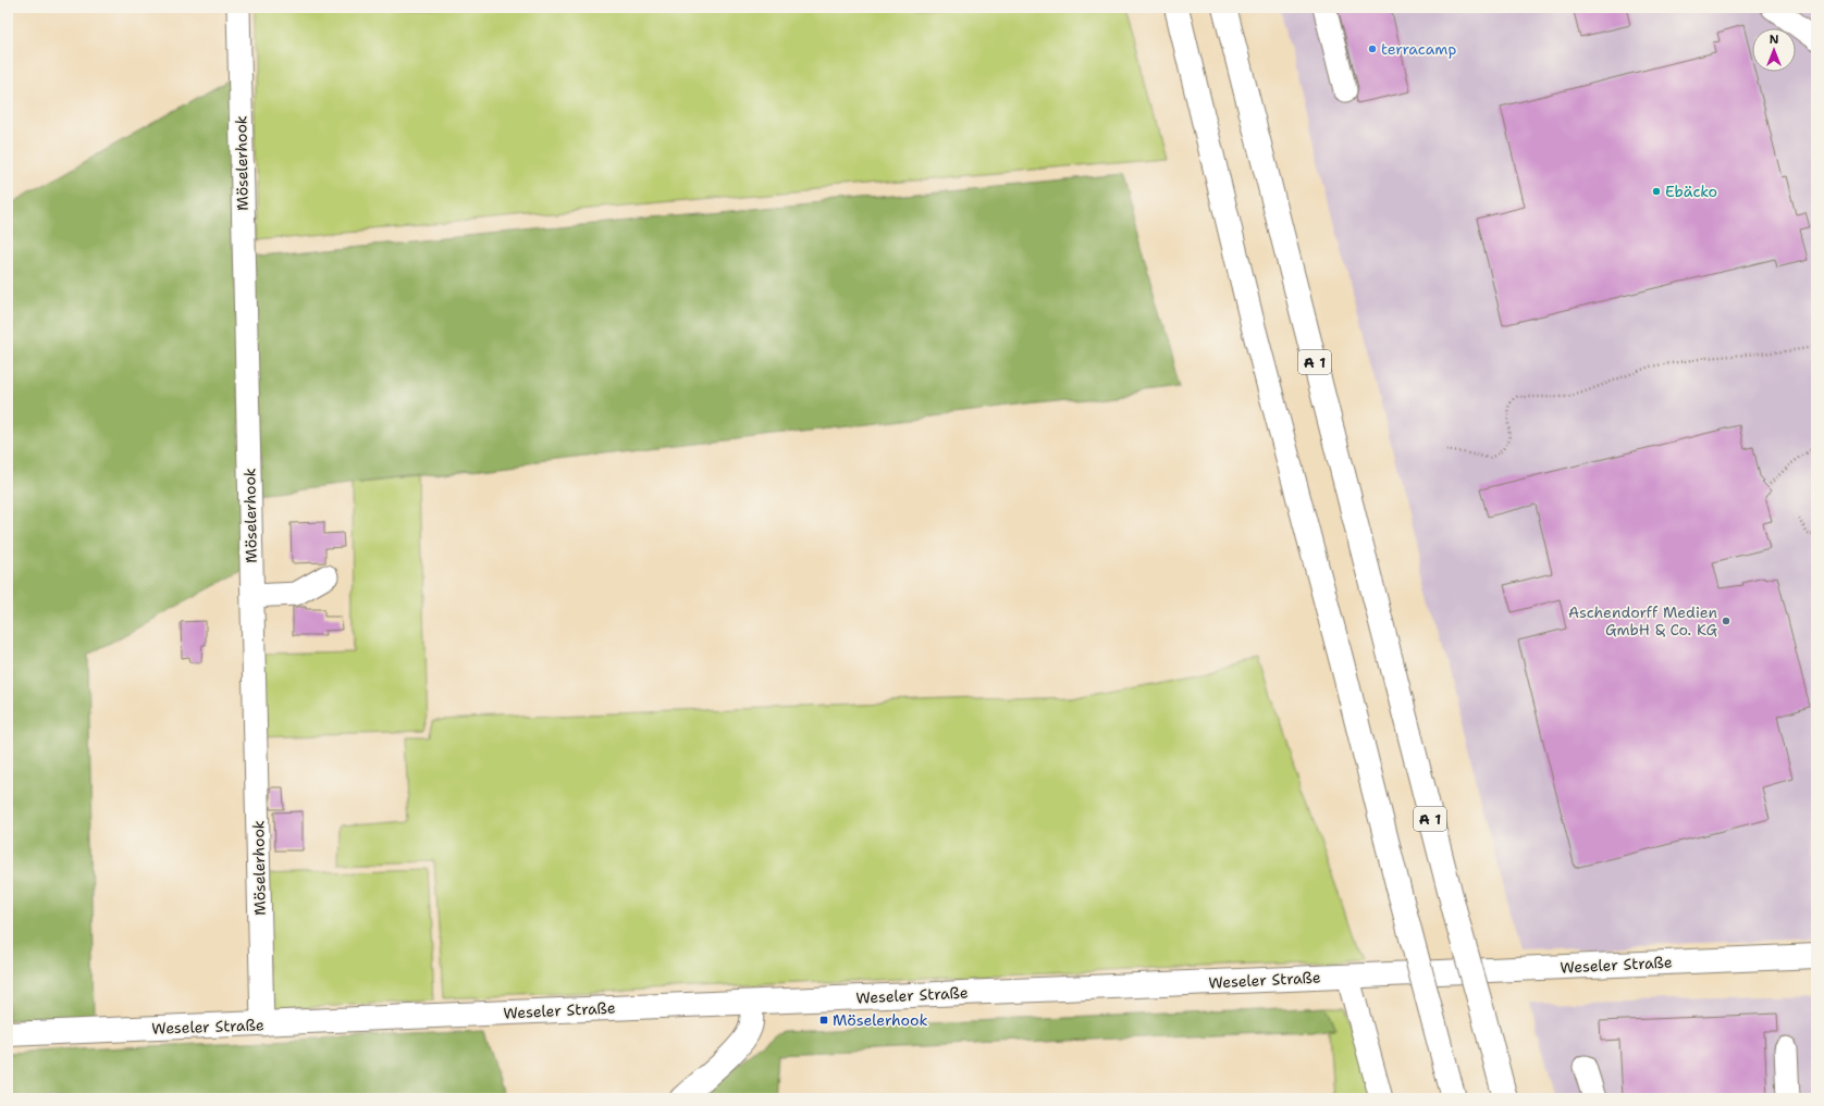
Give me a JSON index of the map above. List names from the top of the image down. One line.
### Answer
{"streets":{"main road":["A 1","Weseler Straße"],"street":["Möselerhook"]},"crossings":[["Möselerhook","Weseler Straße"]],"places":{"other":["terracamp","Ebäcko","Aschendorff Medien GmbH & Co. KG"],"transit":["Möselerhook"]},"north":"top"}
